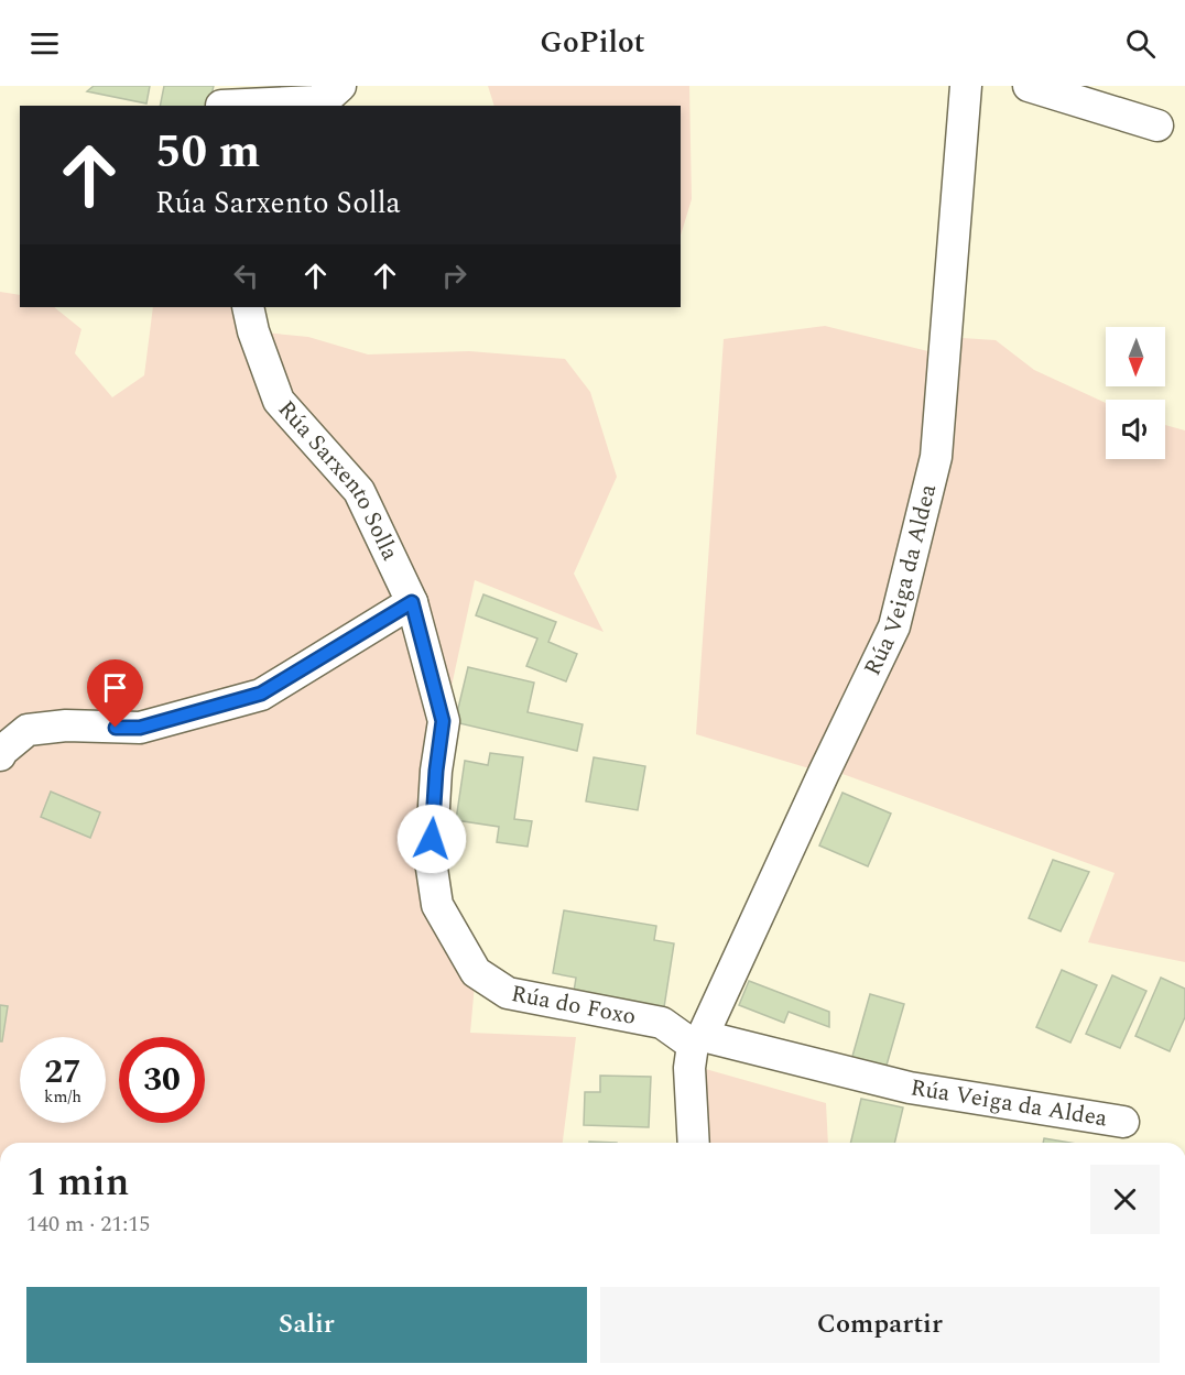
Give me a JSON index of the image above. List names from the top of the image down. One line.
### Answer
{"streets":{"street":["Rúa Sarxento Solla","Rúa Veiga da Aldea","Rúa do Foxo"]},"crossings":[["Rúa Sarxento Solla","Rúa do Foxo"],["Rúa Veiga da Aldea","Rúa do Foxo"]],"north":"bottom","page":{"header":"GoPilot","turn":["50 m","Rúa Sarxento Solla"],"speed":"27 km/h","limit":"30","heading":["1 min","140 m · 21:15"],"buttons":["Salir","Compartir"]}}
